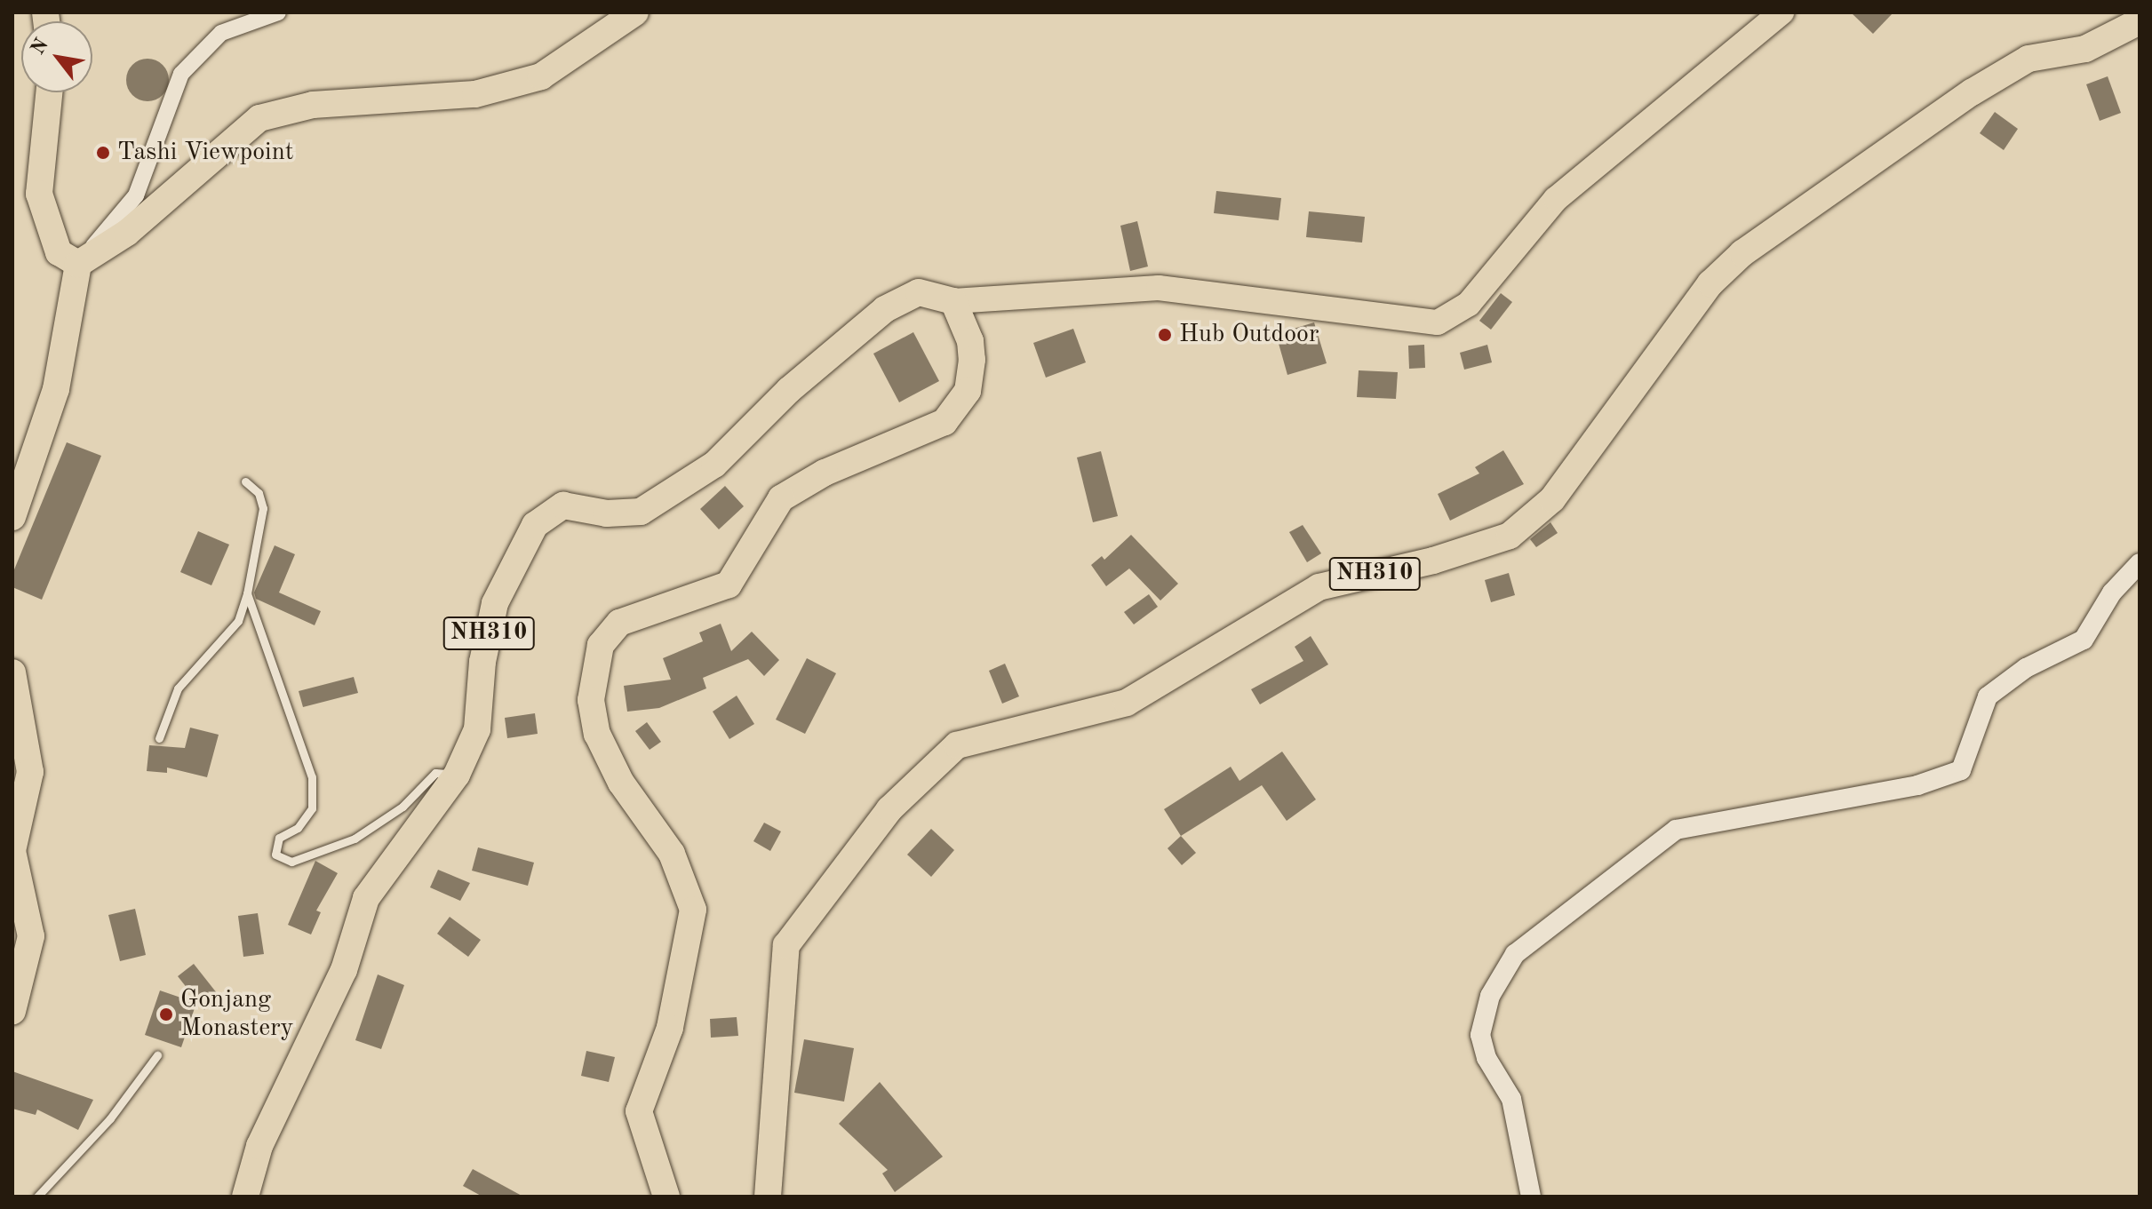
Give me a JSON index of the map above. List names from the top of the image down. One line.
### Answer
{"streets":{"highway":["NH310"]},"places":["Tashi Viewpoint","Hub Outdoor","Gonjang Monastery"],"north":"top left"}
